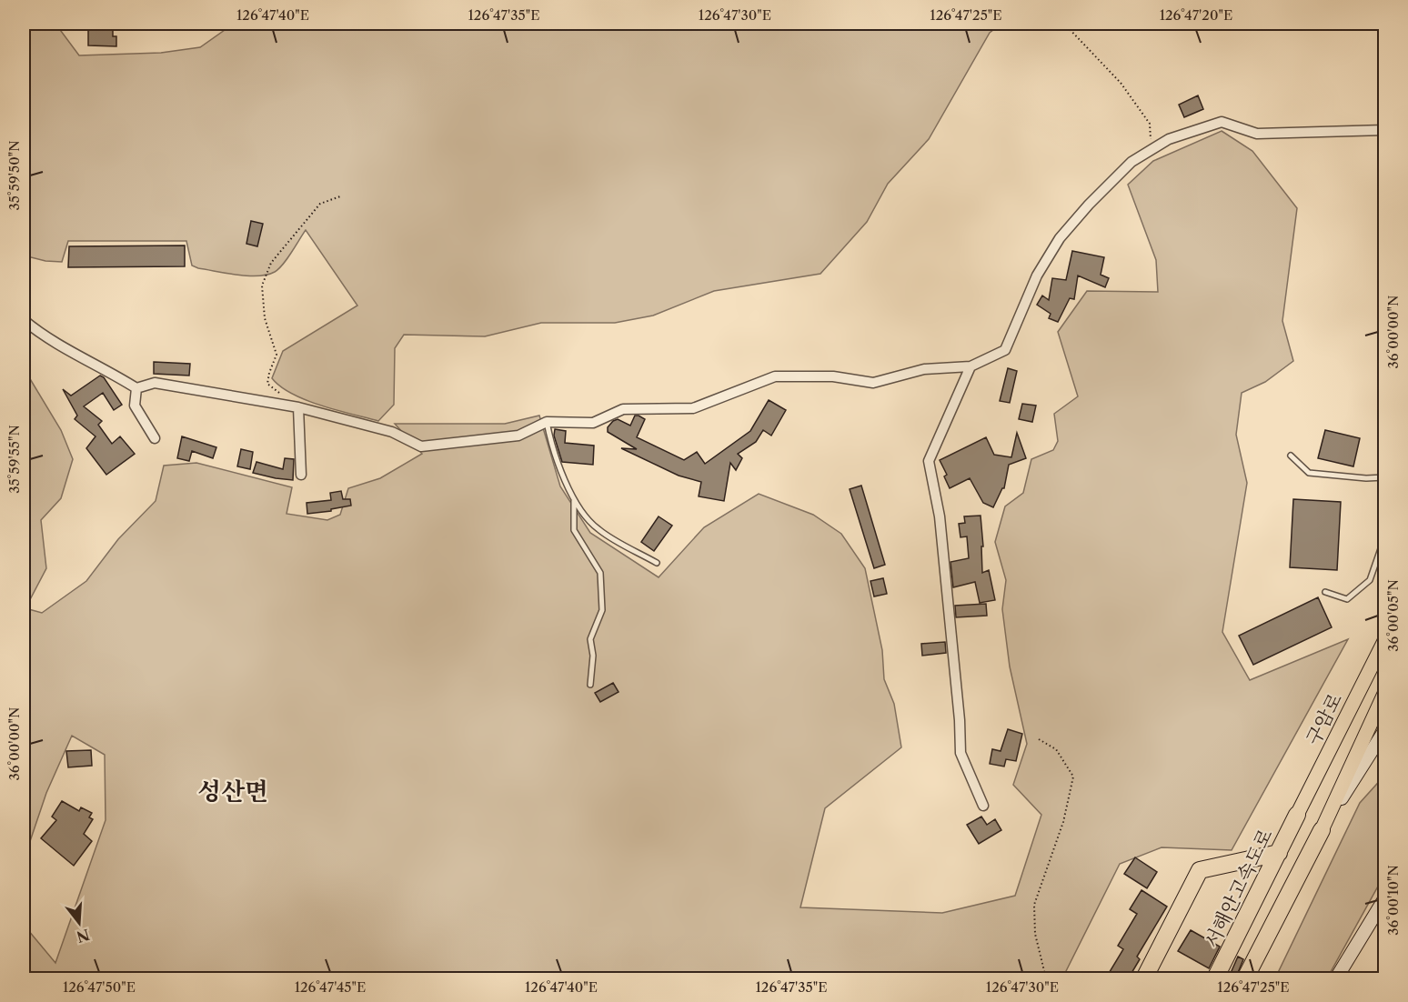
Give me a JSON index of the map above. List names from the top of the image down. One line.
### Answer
{"streets":{"highway":["서해안고속도로"],"main road":["구암로"]},"crossings":[["구암로","서해안고속도로"]],"districts":["성산면"],"north":"bottom","coordinates":["126°47'40\"E","126°47'35\"E","126°47'30\"E","126°47'25\"E","126°47'20\"E","35°59'50\"N","36°00'00\"N","35°59'55\"N","36°00'05\"N","36°00'10\"N","126°47'50\"E","126°47'45\"E"]}
